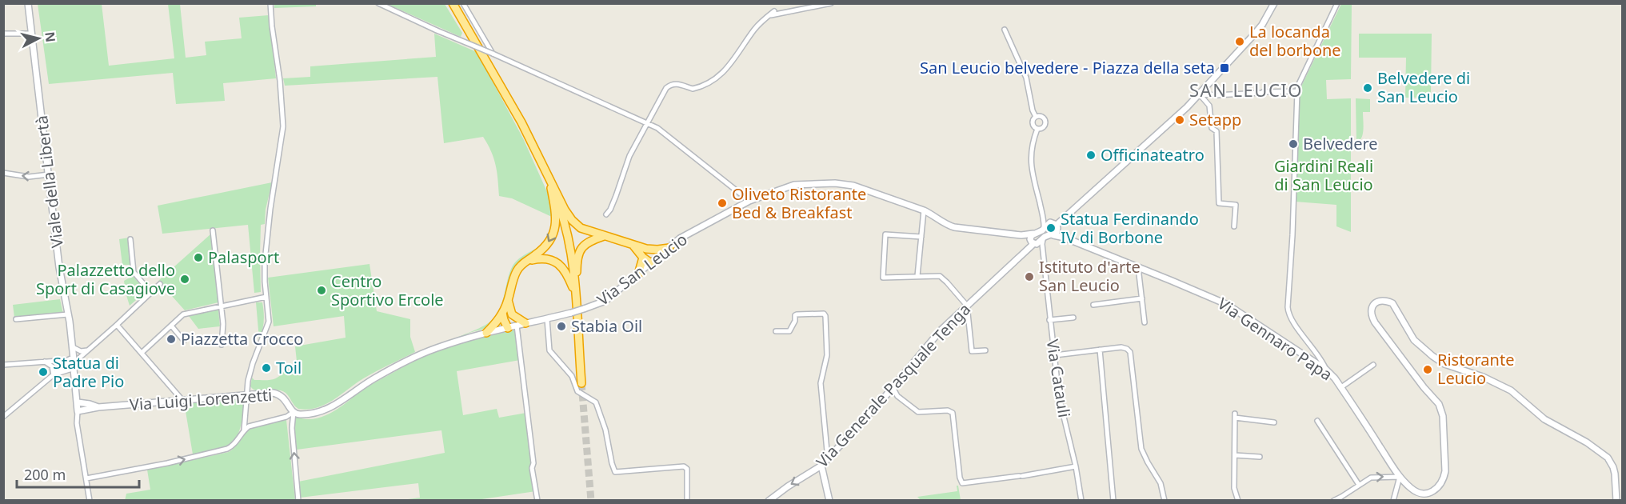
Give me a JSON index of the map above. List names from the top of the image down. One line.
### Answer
{"streets":{"street":["Viale della Libertà","Via San Leucio","Via Gennaro Papa","Via Catauli","Via Generale Pasquale Tenga","Via Luigi Lorenzetti"]},"crossings":[["Via San Leucio","Via Catauli"],["Via San Leucio","Via Generale Pasquale Tenga"],["Via San Leucio","Via Luigi Lorenzetti"],["Via Catauli","Via Generale Pasquale Tenga"]],"districts":["SAN LEUCIO"],"parks":["Giardini Reali di San Leucio"],"places":{"other":["La locanda del borbone","Belvedere di San Leucio","Setapp","Belvedere","Officinateatro","Oliveto Ristorante Bed & Breakfast","Statua Ferdinando IV di Borbone","Palasport","Istituto d'arte San Leucio","Palazzetto dello Sport di Casagiove","Centro Sportivo Ercole","Stabia Oil","Piazzetta Crocco","Toil","Ristorante Leucio","Statua di Padre Pio"],"transit":["San Leucio belvedere - Piazza della seta"]},"scale_bar":"200 m","north":"right"}
